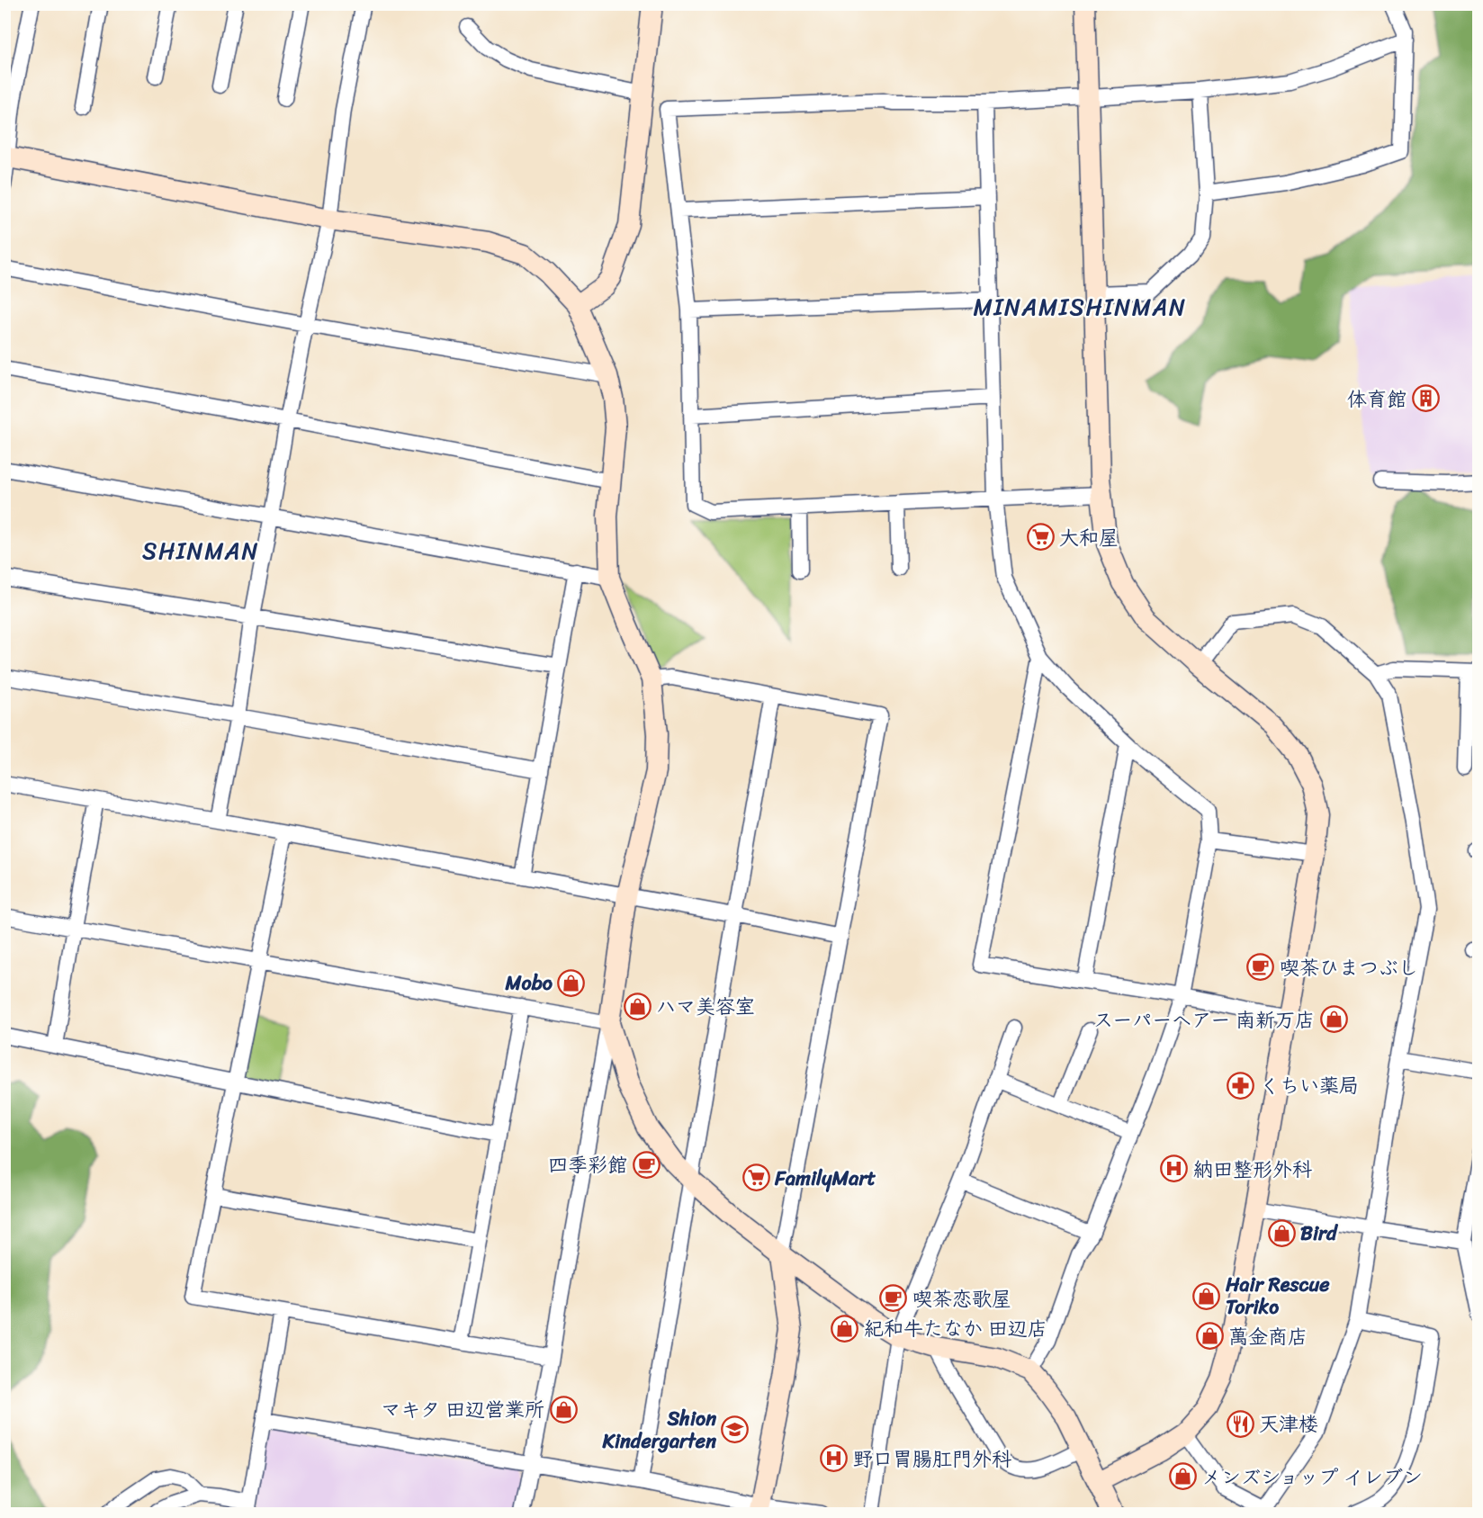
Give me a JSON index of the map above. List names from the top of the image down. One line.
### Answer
{"districts":["MINAMISHINMAN","SHINMAN"],"places":{"building":["体育館"],"supermarket":["大和屋","FamilyMart"],"cafe":["喫茶ひまつぶし","四季彩館","喫茶恋歌屋"],"shop":["Mobo","ハマ美容室","スーパーヘアー 南新万店","Bird","Hair Rescue Toriko","紀和牛たなか 田辺店","萬金商店","マキタ 田辺営業所","メンズショップ イレブン"],"pharmacy":["くちい薬局"],"hospital":["納田整形外科","野口胃腸肛門外科"],"restaurant":["天津楼"],"school or university":["Shion Kindergarten"]}}
